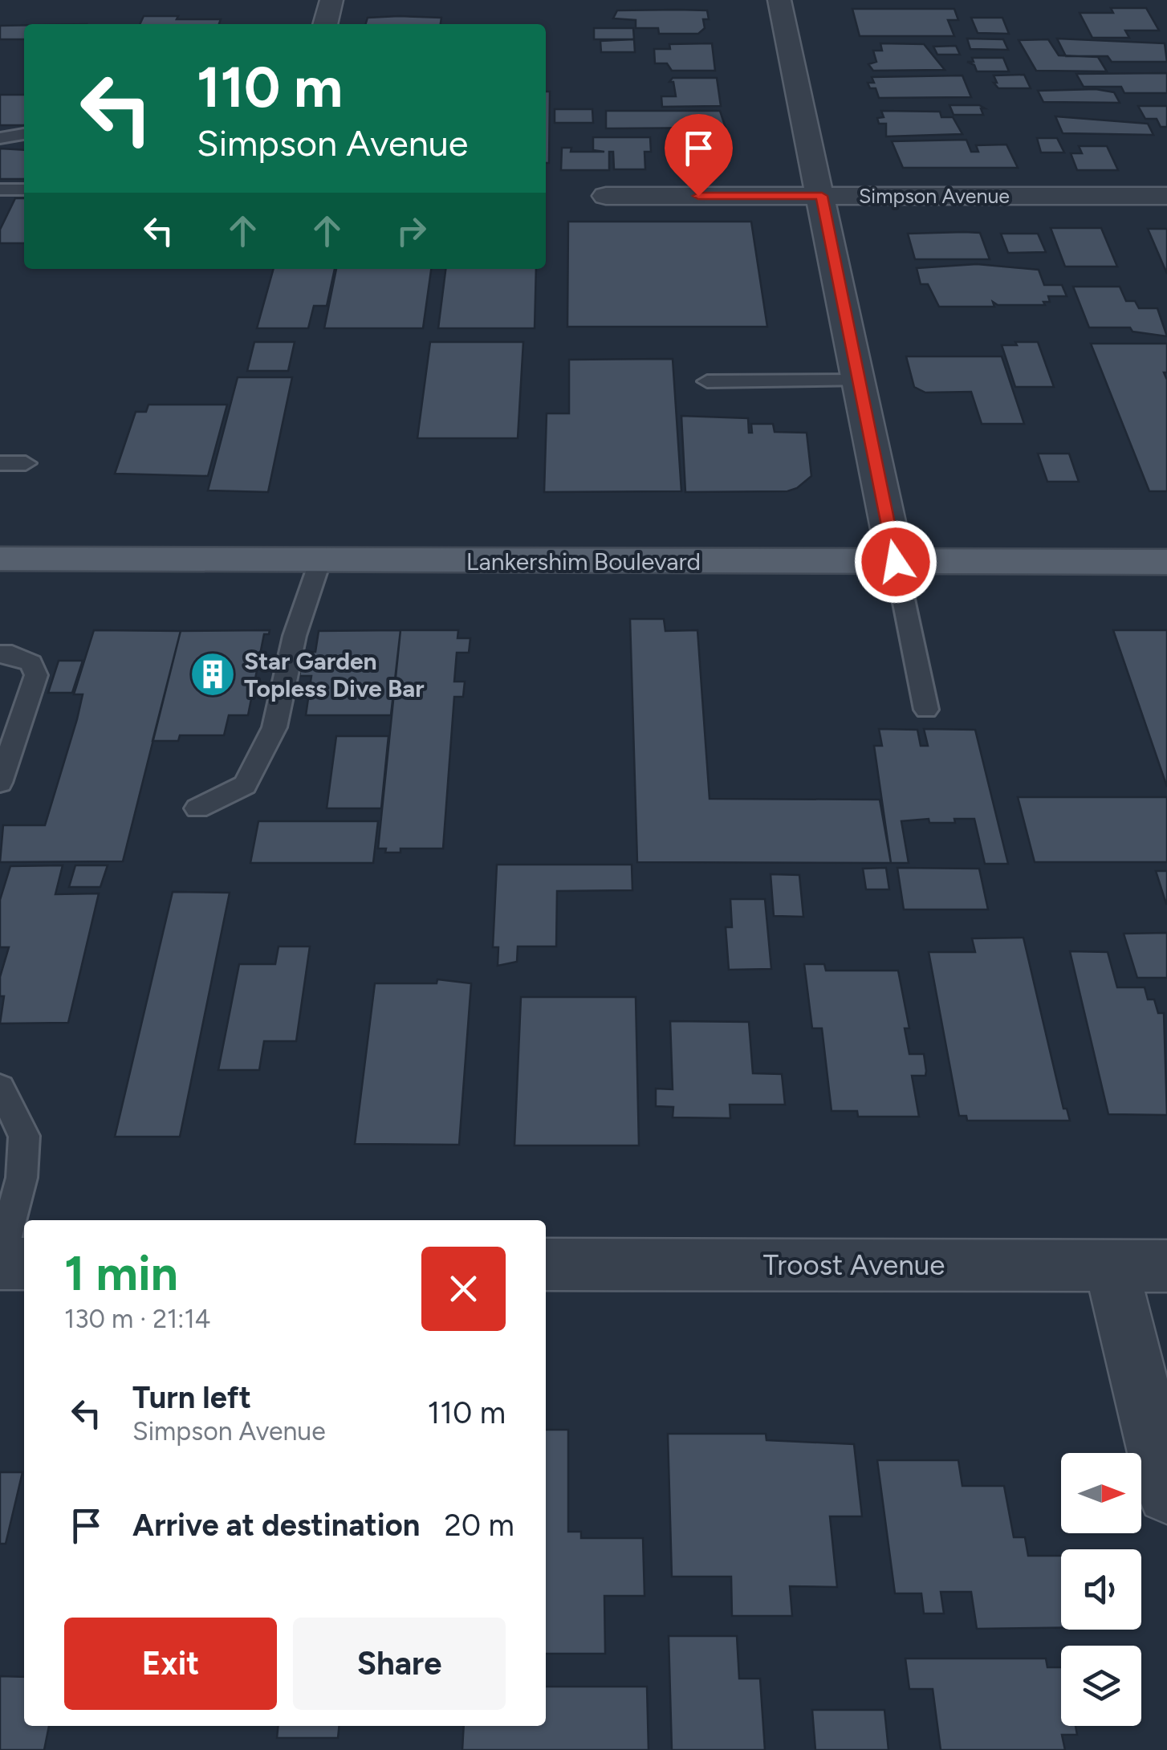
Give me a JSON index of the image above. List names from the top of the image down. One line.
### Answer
{"streets":{"main road":["Lankershim Boulevard"],"street":["Simpson Avenue","Troost Avenue"]},"places":{"building":["Star Garden Topless Dive Bar"]},"north":"right","page":{"turn":["110 m","Simpson Avenue"],"heading":["1 min","130 m · 21:14"],"list":[{"name":"Turn left","note":"Simpson Avenue","value":"110 m"},{"name":"Arrive at destination","value":"20 m"}],"buttons":["Exit","Share"]}}
